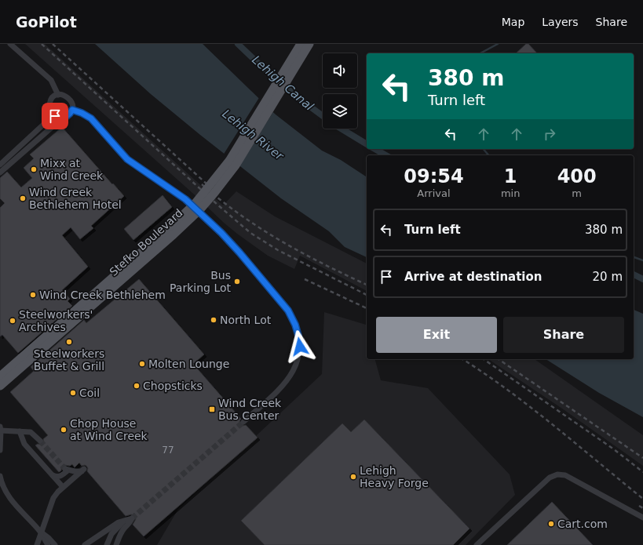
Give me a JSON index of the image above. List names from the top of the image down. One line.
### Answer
{"streets":{"main road":["Stefko Boulevard"]},"water":["Lehigh Canal","Lehigh River"],"places":{"other":["Mixx at Wind Creek","Wind Creek Bethlehem Hotel","Bus Parking Lot","Wind Creek Bethlehem","North Lot","Steelworkers' Archives","Steelworkers Buffet & Grill","Molten Lounge","Chopsticks","Coil","Chop House at Wind Creek","Lehigh Heavy Forge","Cart.com"],"transit":["Wind Creek Bus Center"]},"house_numbers":["77"],"page":{"header":"GoPilot","nav":["Map","Layers","Share"],"turn":["380 m","Turn left"],"eta":["09:54","Arrival","1","min","400","m"],"list":[{"name":"Turn left","value":"380 m"},{"name":"Arrive at destination","value":"20 m"}],"buttons":["Exit","Share"]}}
